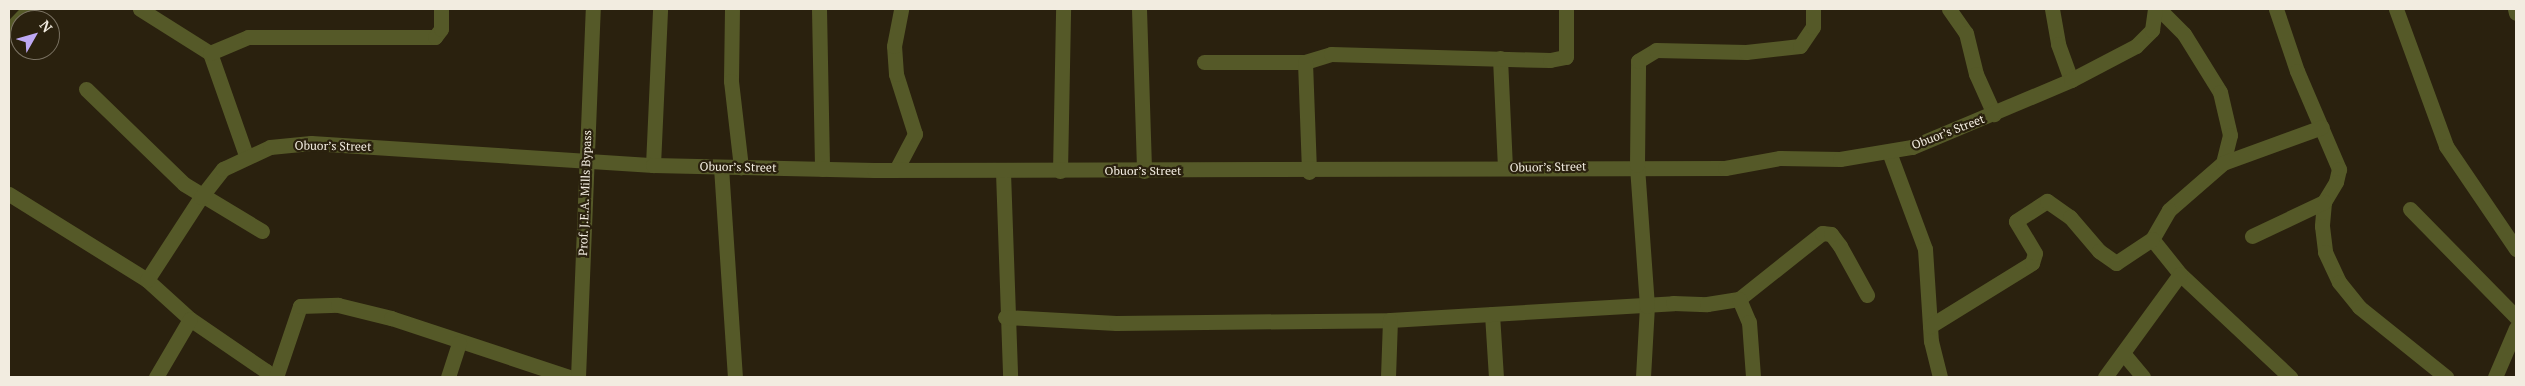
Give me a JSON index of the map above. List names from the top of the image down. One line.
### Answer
{"streets":{"street":["Obuor’s Street","Prof. J.E.A. Mills Bypass"]},"crossings":[["Obuor’s Street","Prof. J.E.A. Mills Bypass"]],"north":"top right"}
